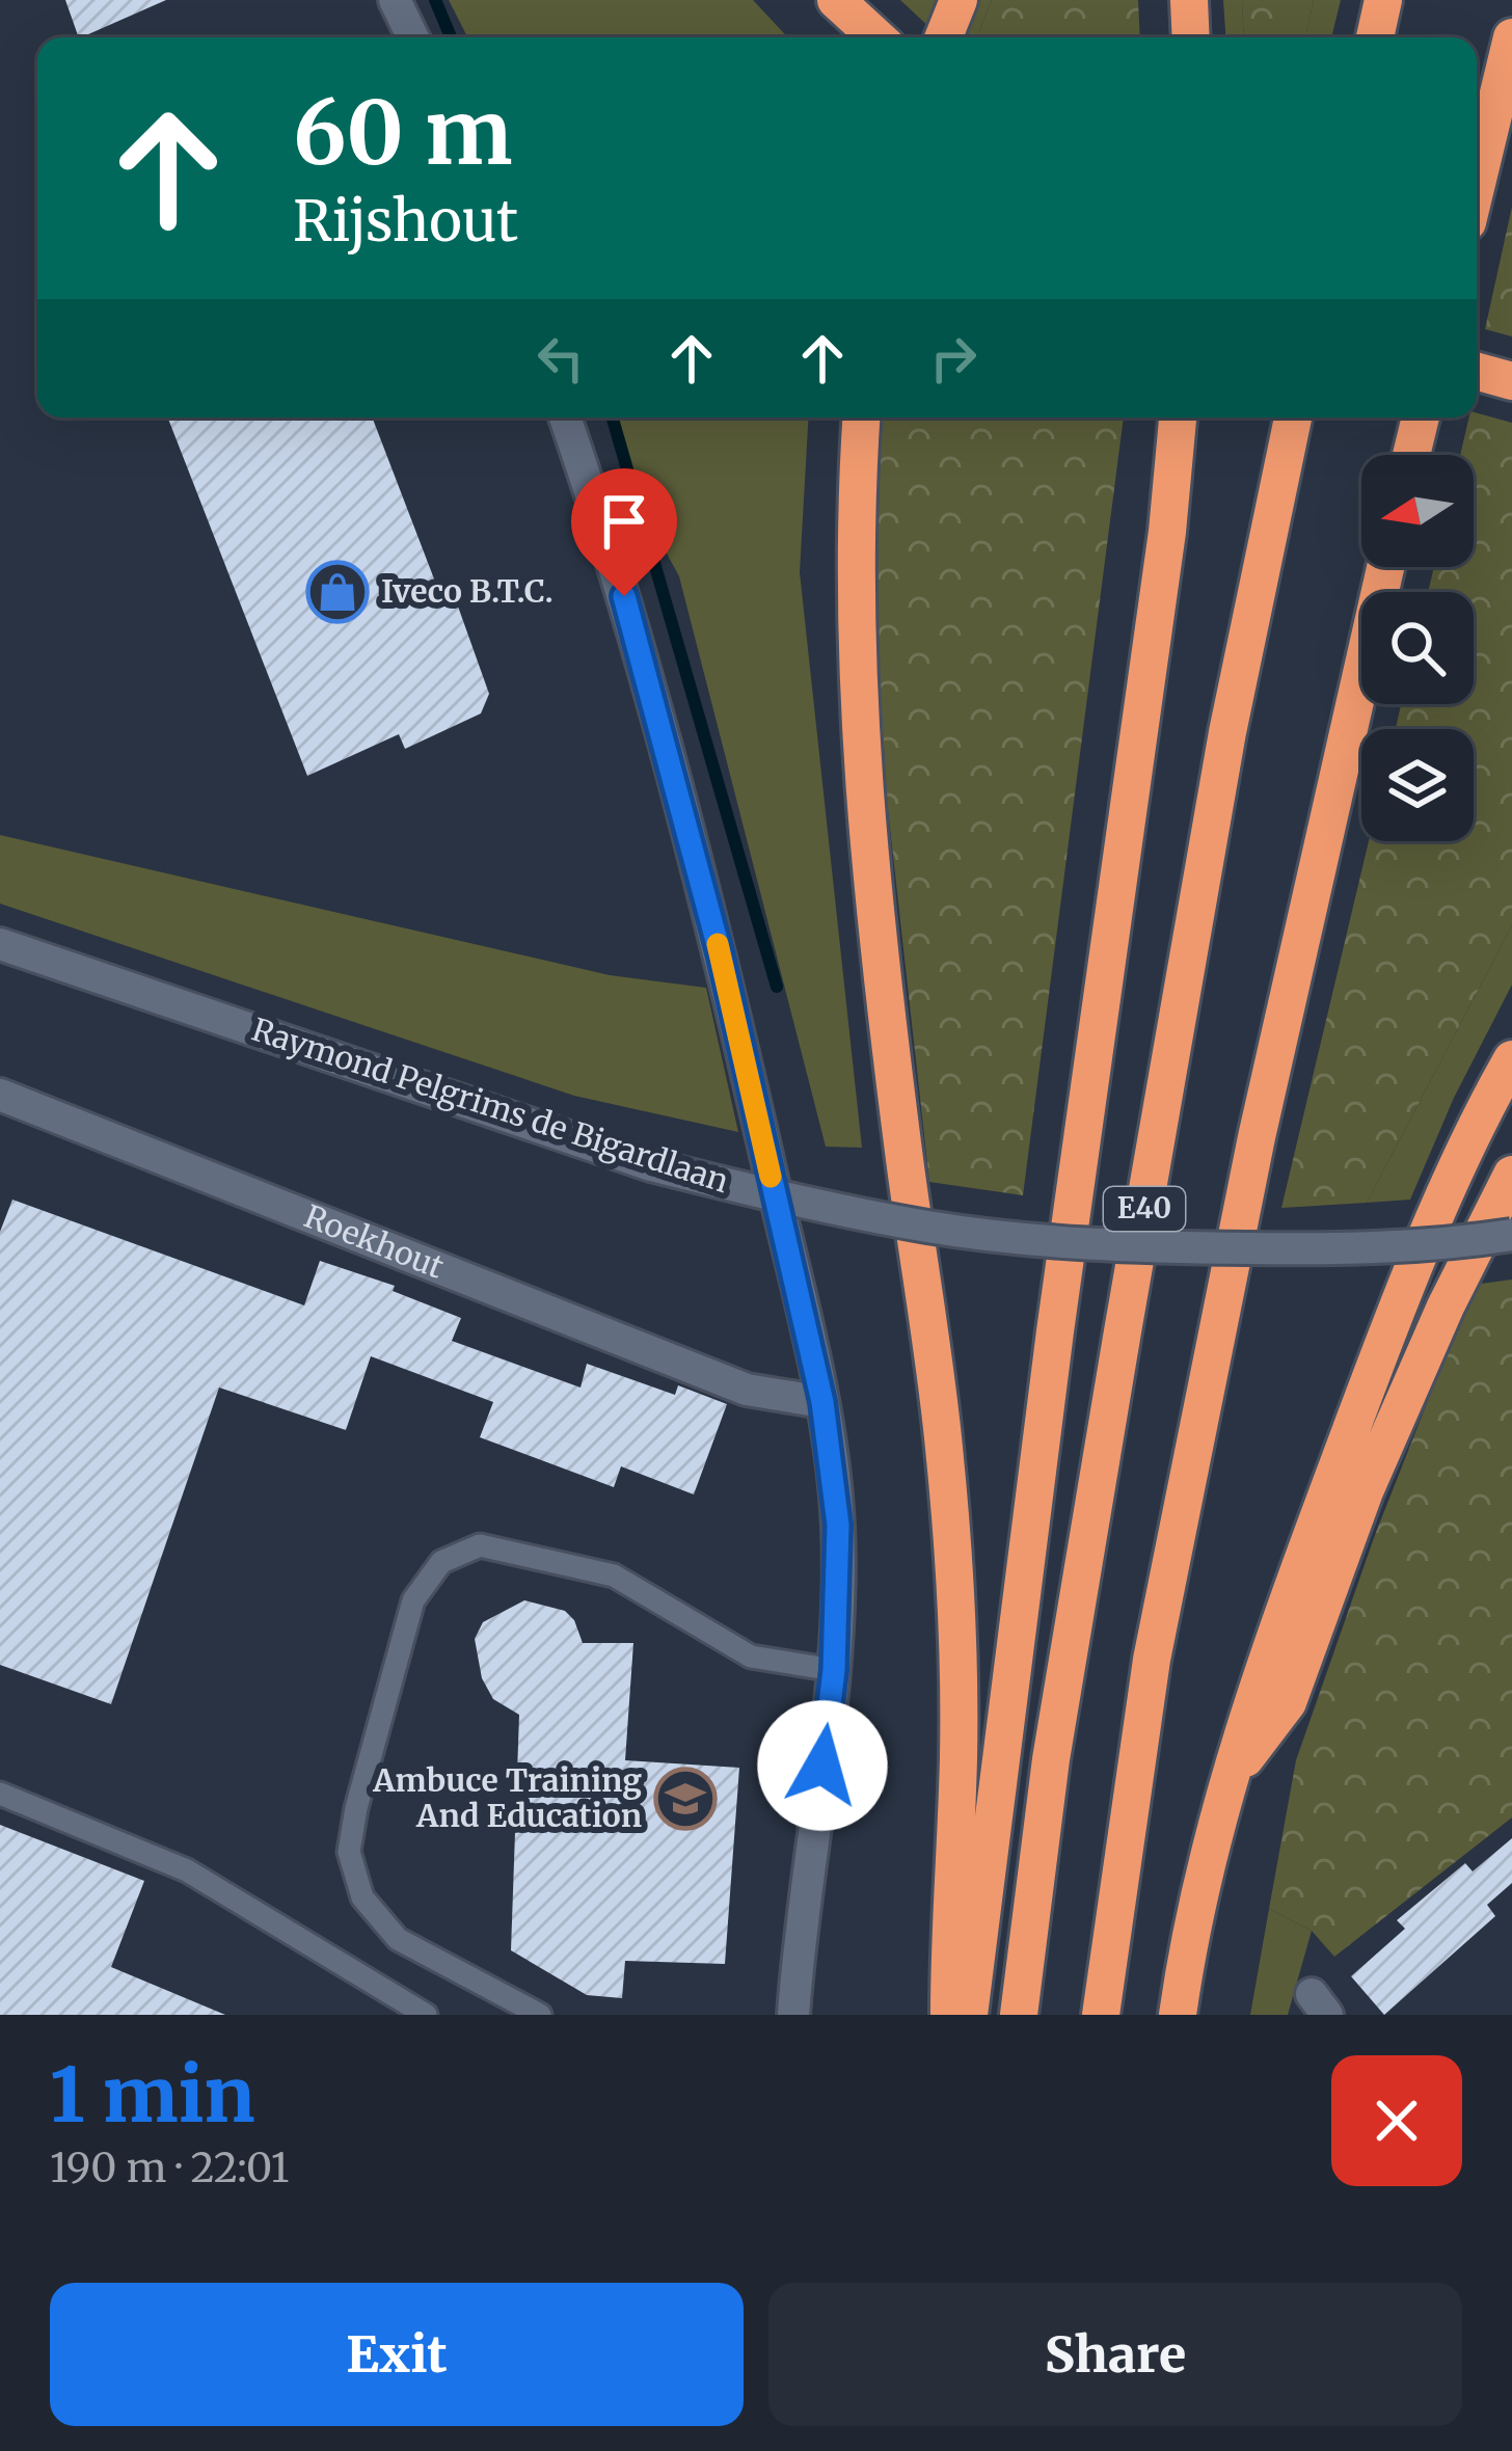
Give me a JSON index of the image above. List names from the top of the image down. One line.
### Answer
{"streets":{"highway":["E40"],"street":["Raymond Pelgrims de Bigardlaan","Roekhout"]},"places":{"shop":["Iveco B.T.C."],"school or university":["Ambuce Training And Education"]},"north":"left","page":{"turn":["60 m","Rijshout"],"heading":["1 min","190 m · 22:01"],"buttons":["Exit","Share"]}}
